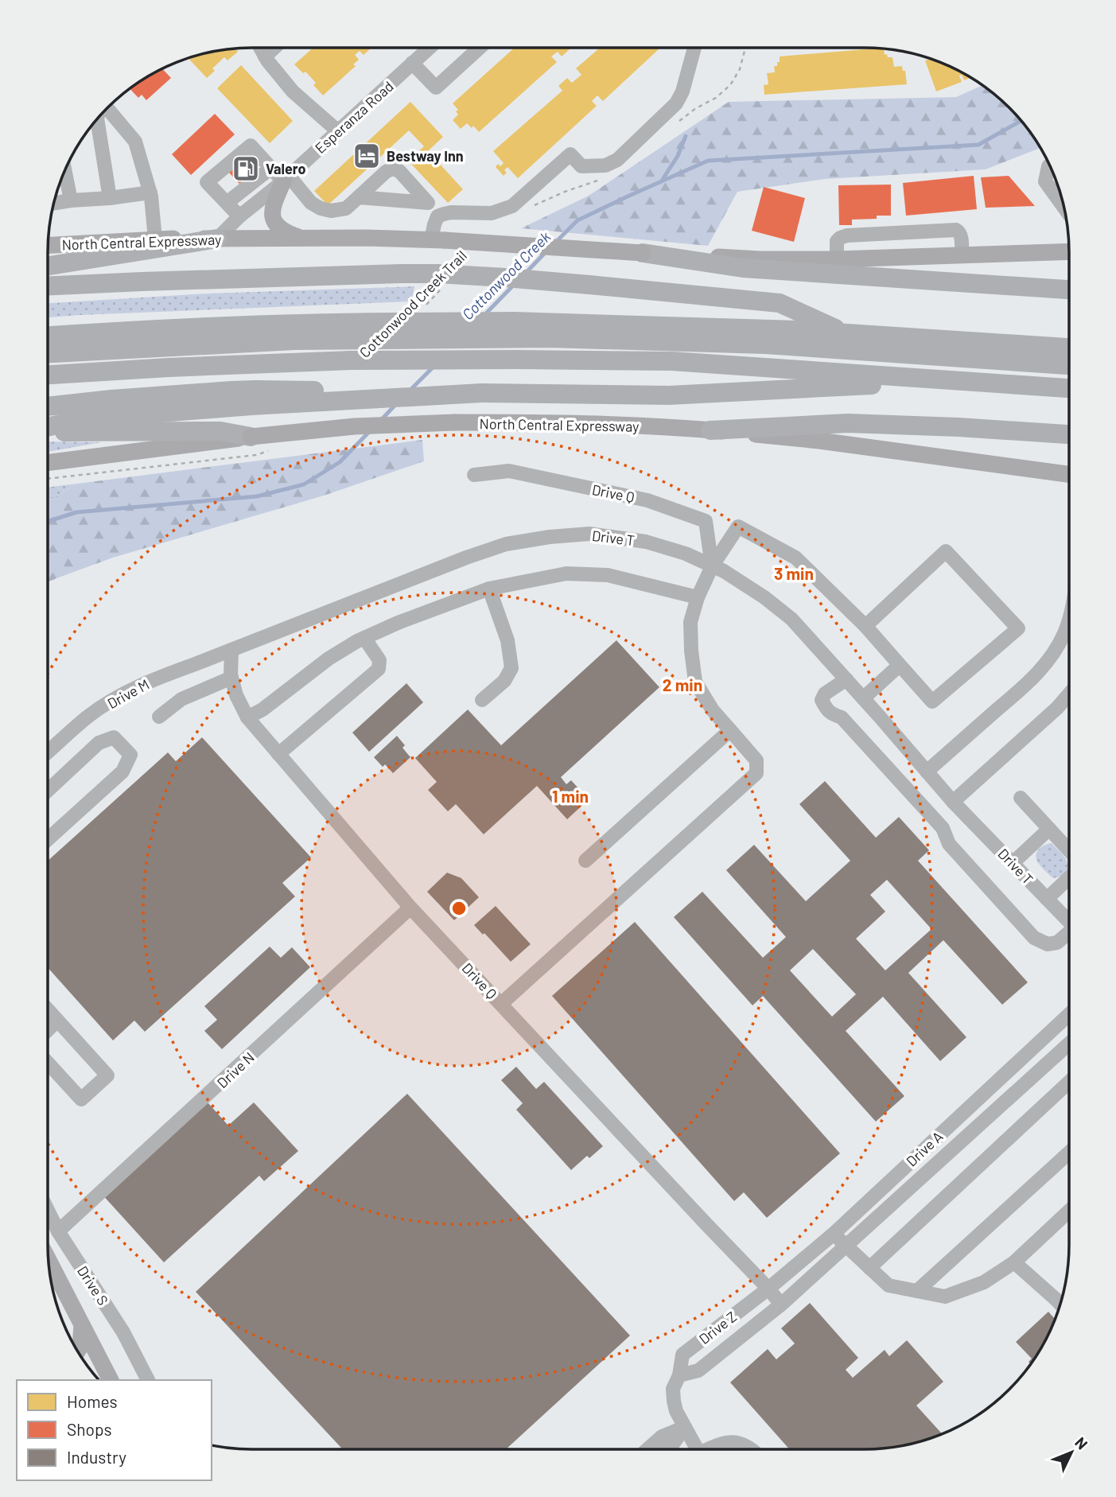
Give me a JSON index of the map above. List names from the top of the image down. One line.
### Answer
{"streets":{"main road":["North Central Expressway"],"street":["Esperanza Road","Drive Q","Drive T","Drive M","Drive N","Drive A","Drive S","Drive Z"],"path":["Cottonwood Creek Trail"]},"crossings":[["Esperanza Road","North Central Expressway"],["Drive Q","Drive T"],["Drive Q","Drive M"],["Drive Q","Drive N"],["Drive Q","Drive A"],["Drive Q","Drive Z"],["Drive T","Drive M"],["Drive N","Drive S"],["Drive A","Drive Z"]],"water":["Cottonwood Creek"],"places":{"hotel":["Bestway Inn"],"fuel station":["Valero"]},"legend":["Homes","Shops","Industry"],"north":"top right","rings":["3 min","2 min","1 min"]}
